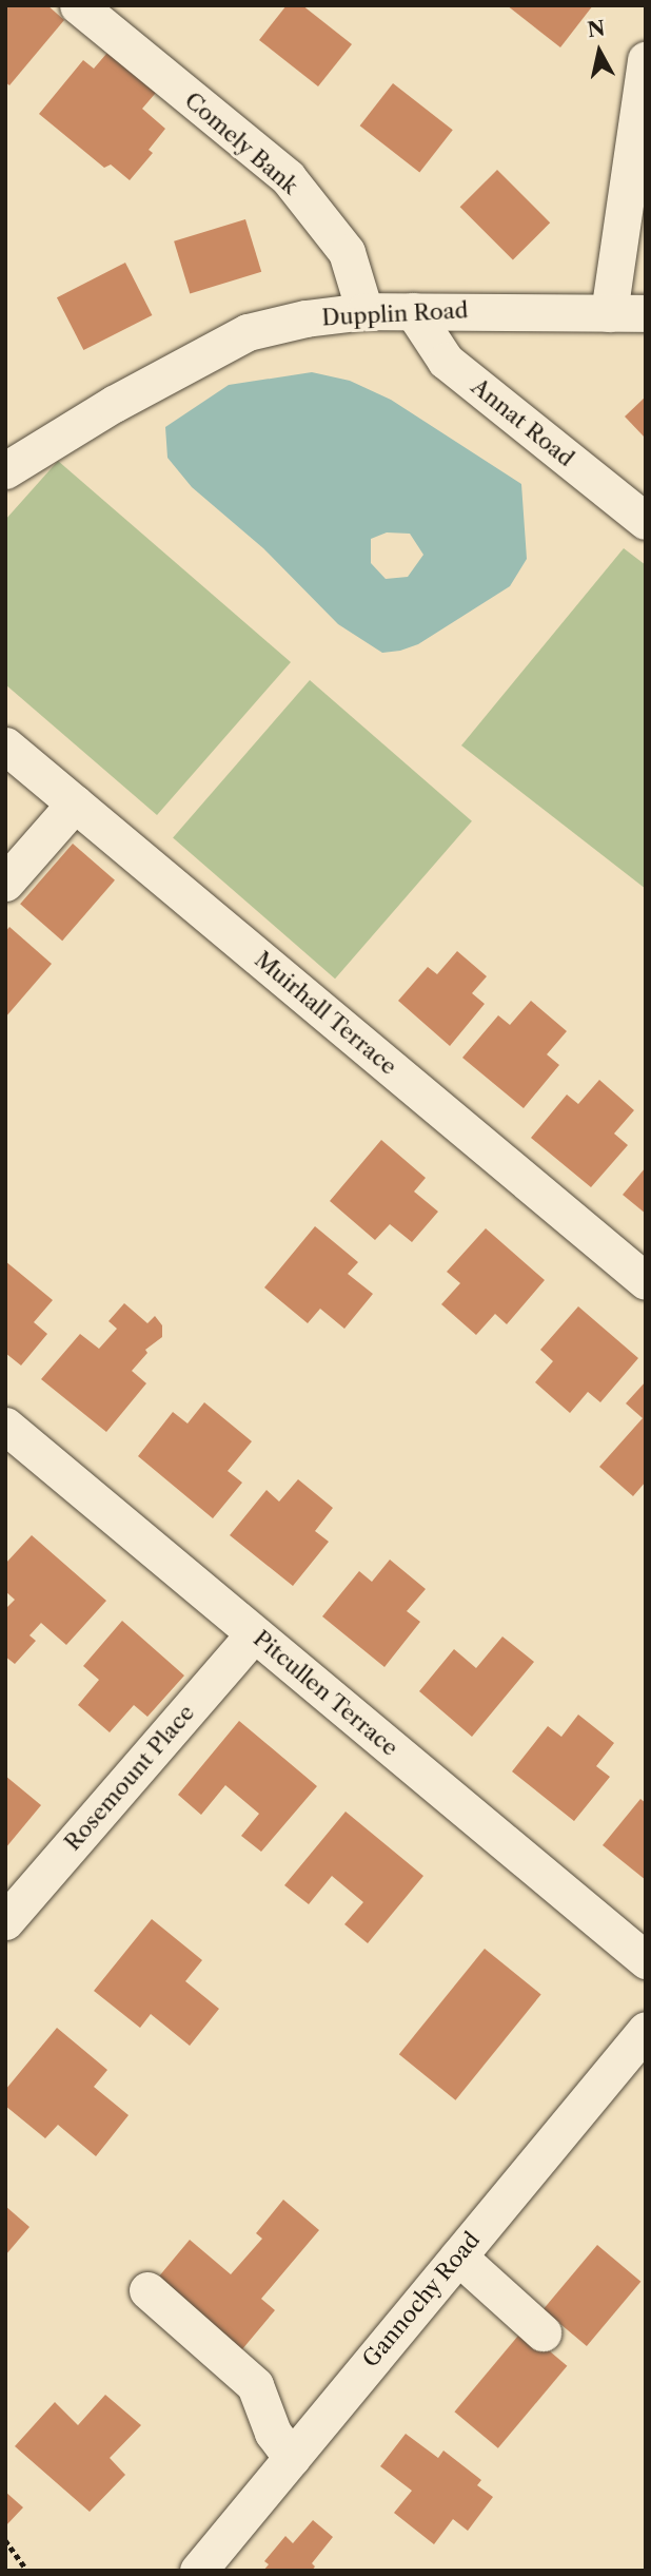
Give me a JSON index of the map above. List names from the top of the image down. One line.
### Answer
{"streets":{"street":["Comely Bank","Dupplin Road","Annat Road","Muirhall Terrace","Pitcullen Terrace","Rosemount Place","Gannochy Road"]},"crossings":[["Comely Bank","Dupplin Road"],["Dupplin Road","Annat Road"],["Pitcullen Terrace","Rosemount Place"]],"north":"top"}
